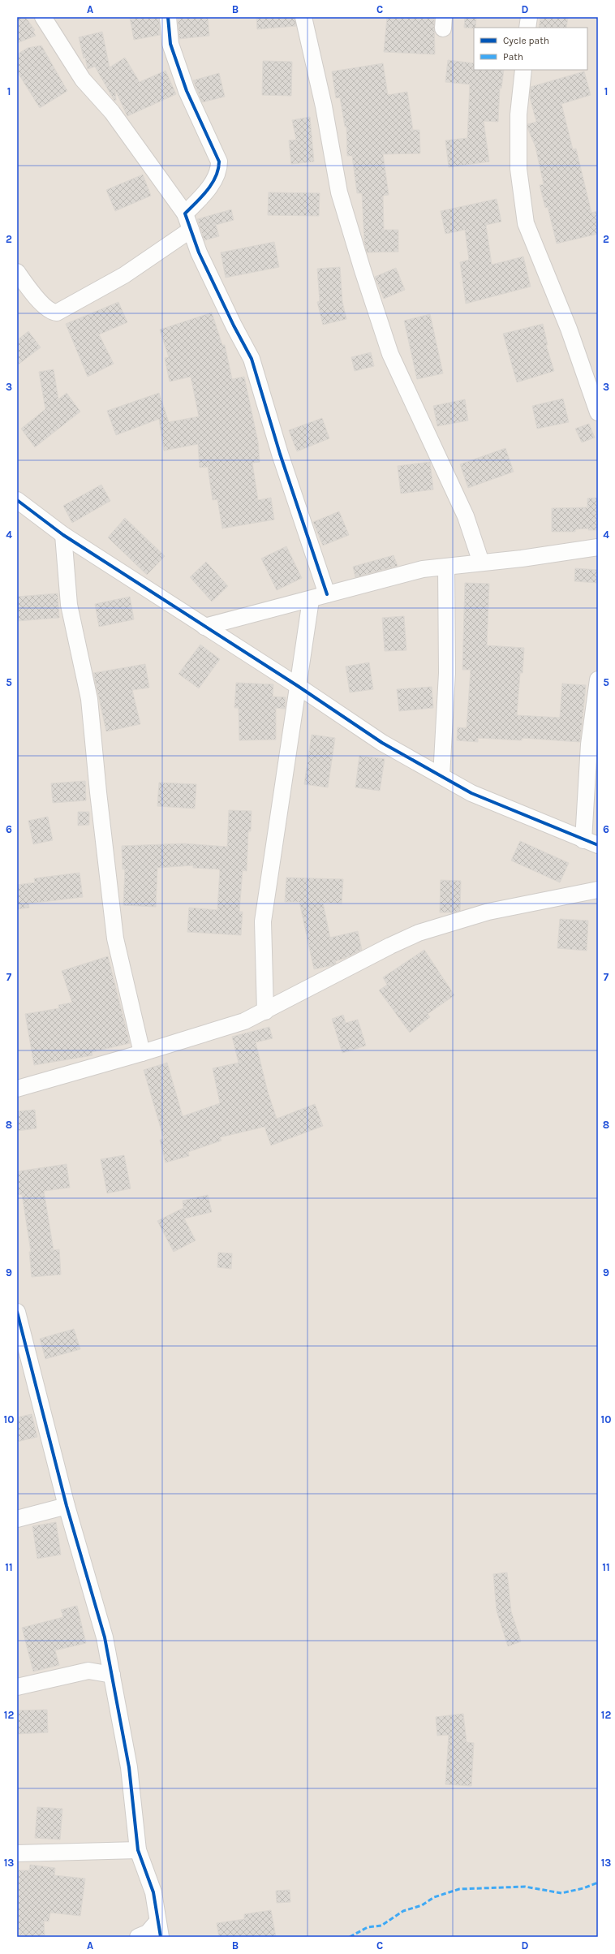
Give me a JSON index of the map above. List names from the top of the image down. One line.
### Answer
{"legend":["Cycle path","Path"],"grid":{"columns":["A","B","C","D"],"rows":["1","2","3","4","5","6","7","8","9","10","11","12","13"]}}
